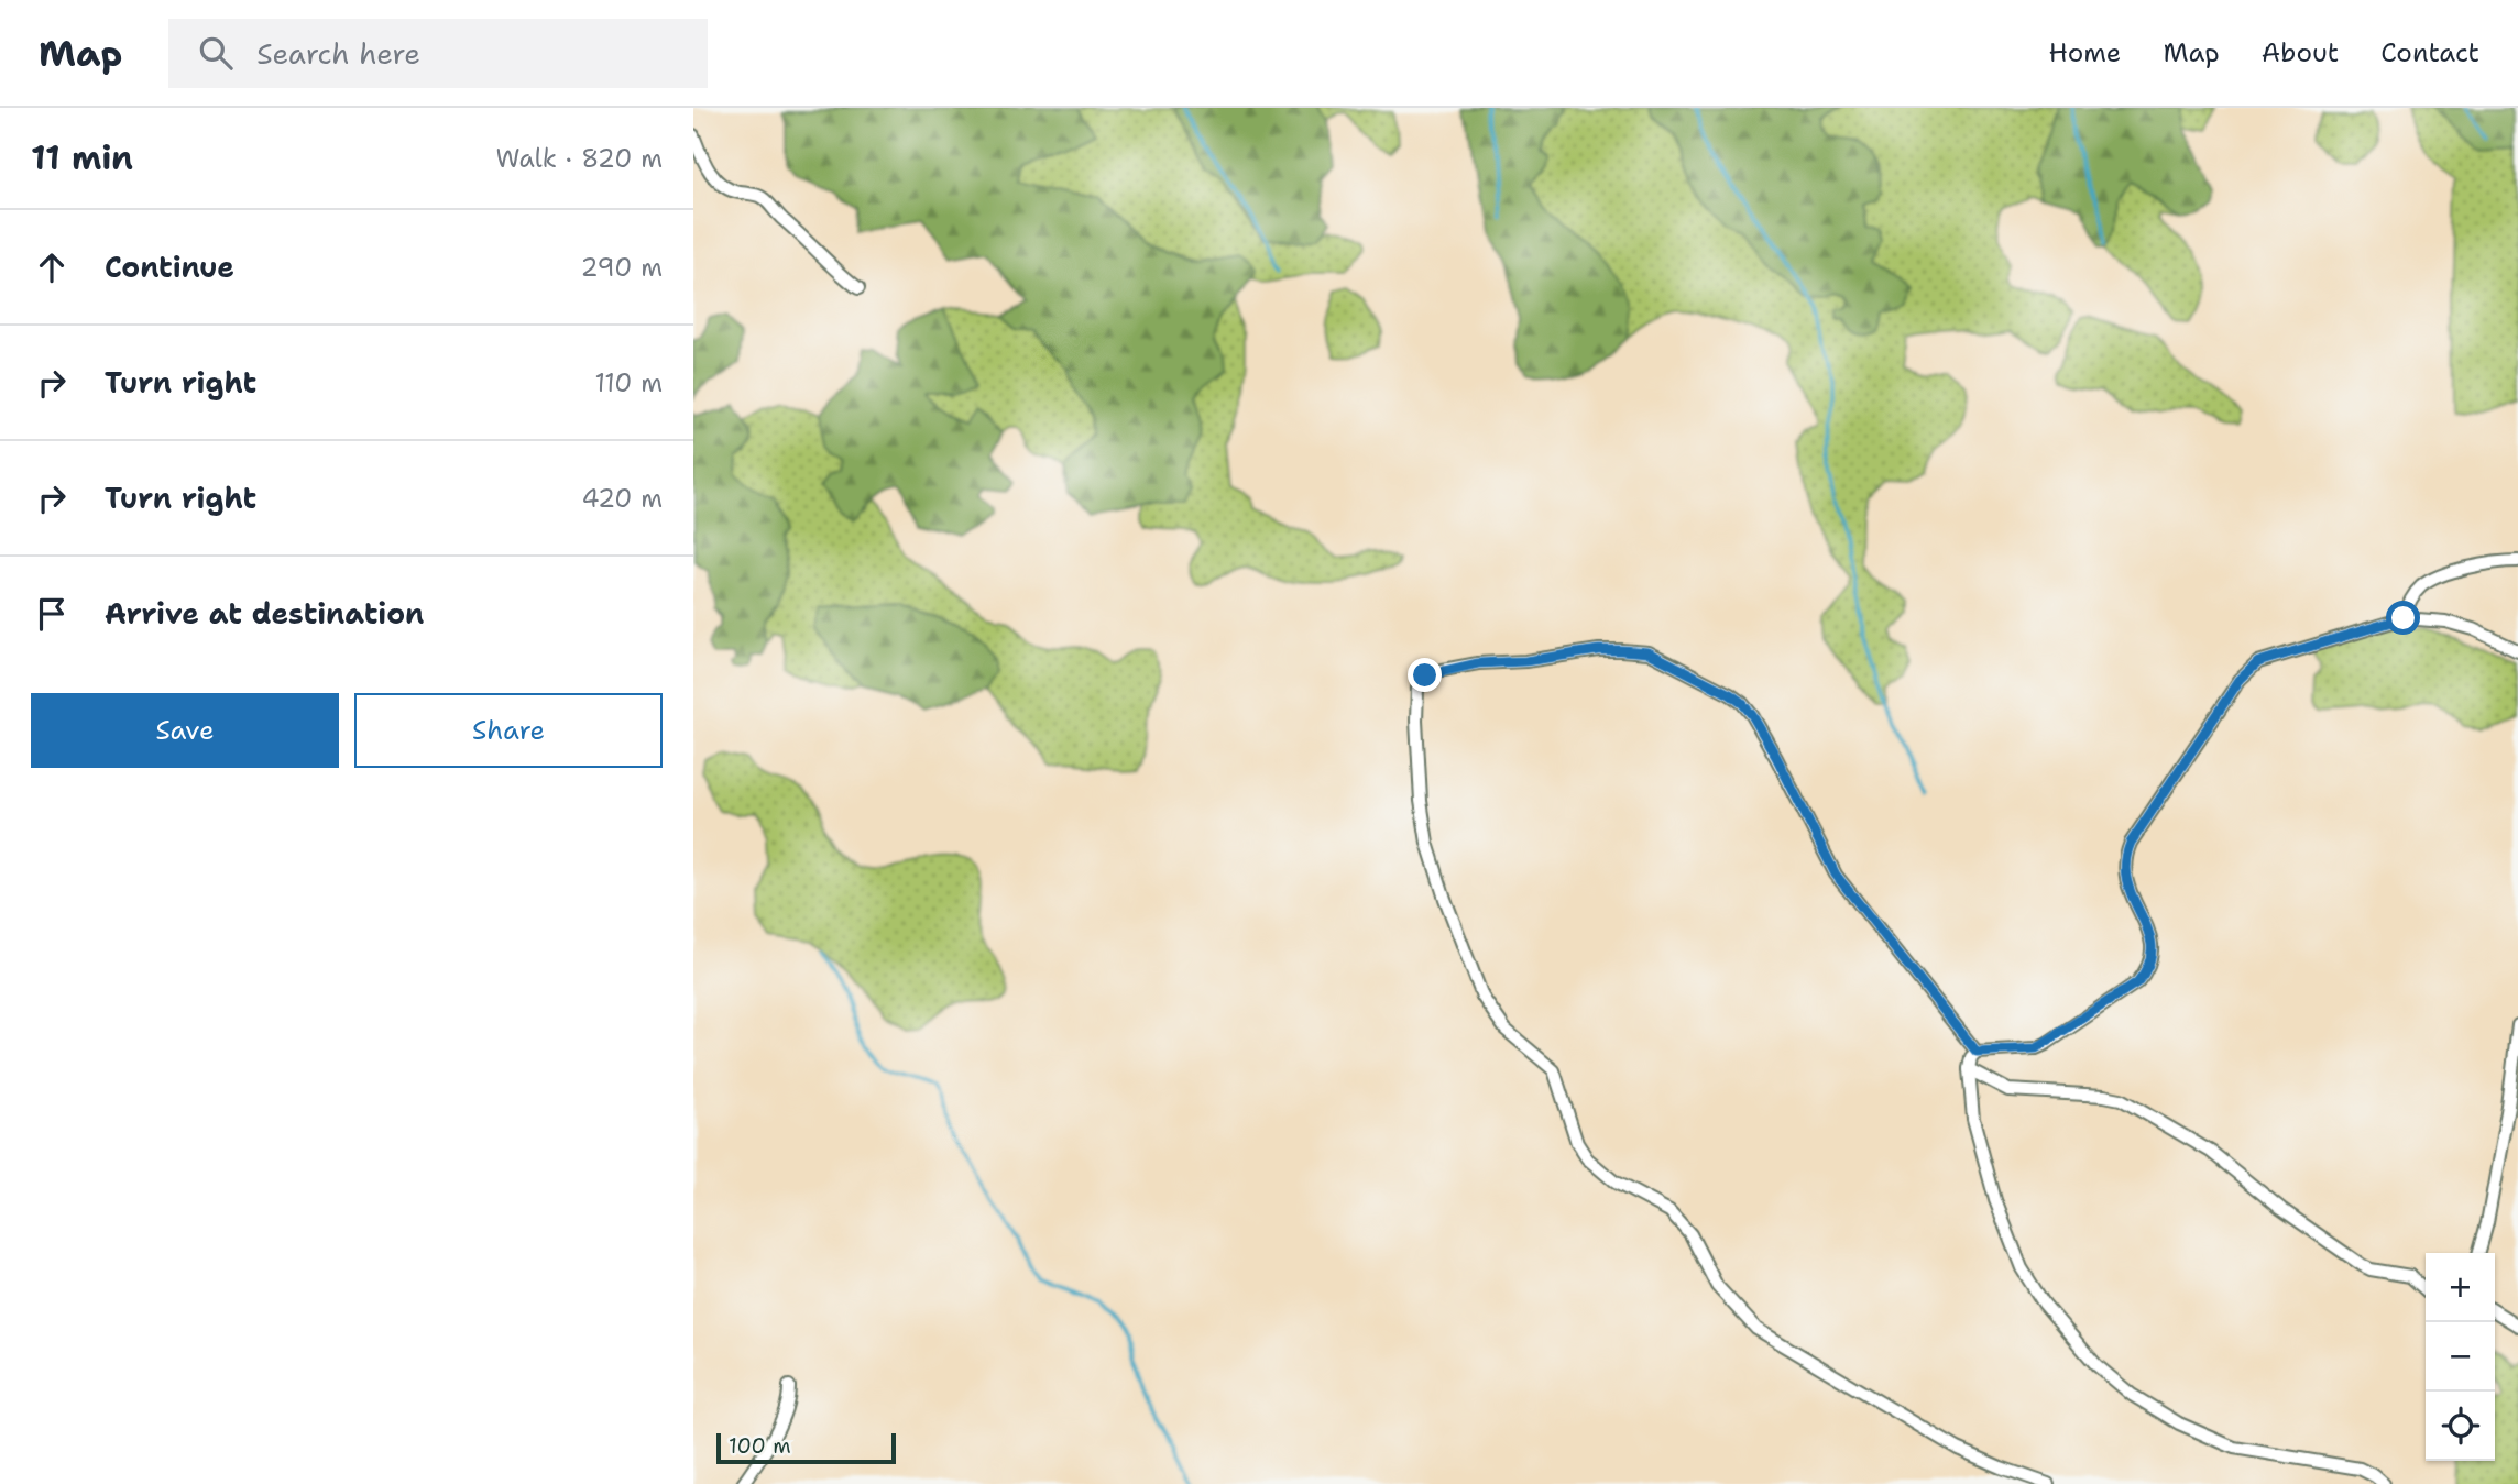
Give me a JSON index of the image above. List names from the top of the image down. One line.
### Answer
{"scale_bar":"100 m","page":{"header":"Map","search":"Search here","nav":["Home","Map","About","Contact"],"heading":["11 min","Walk · 820 m"],"list":[["Continue","290 m"],["Turn right","110 m"],["Turn right","420 m"],"Arrive at destination"],"buttons":["Save","Share"],"map_buttons":["+","−"],"scale":"100 m"}}
